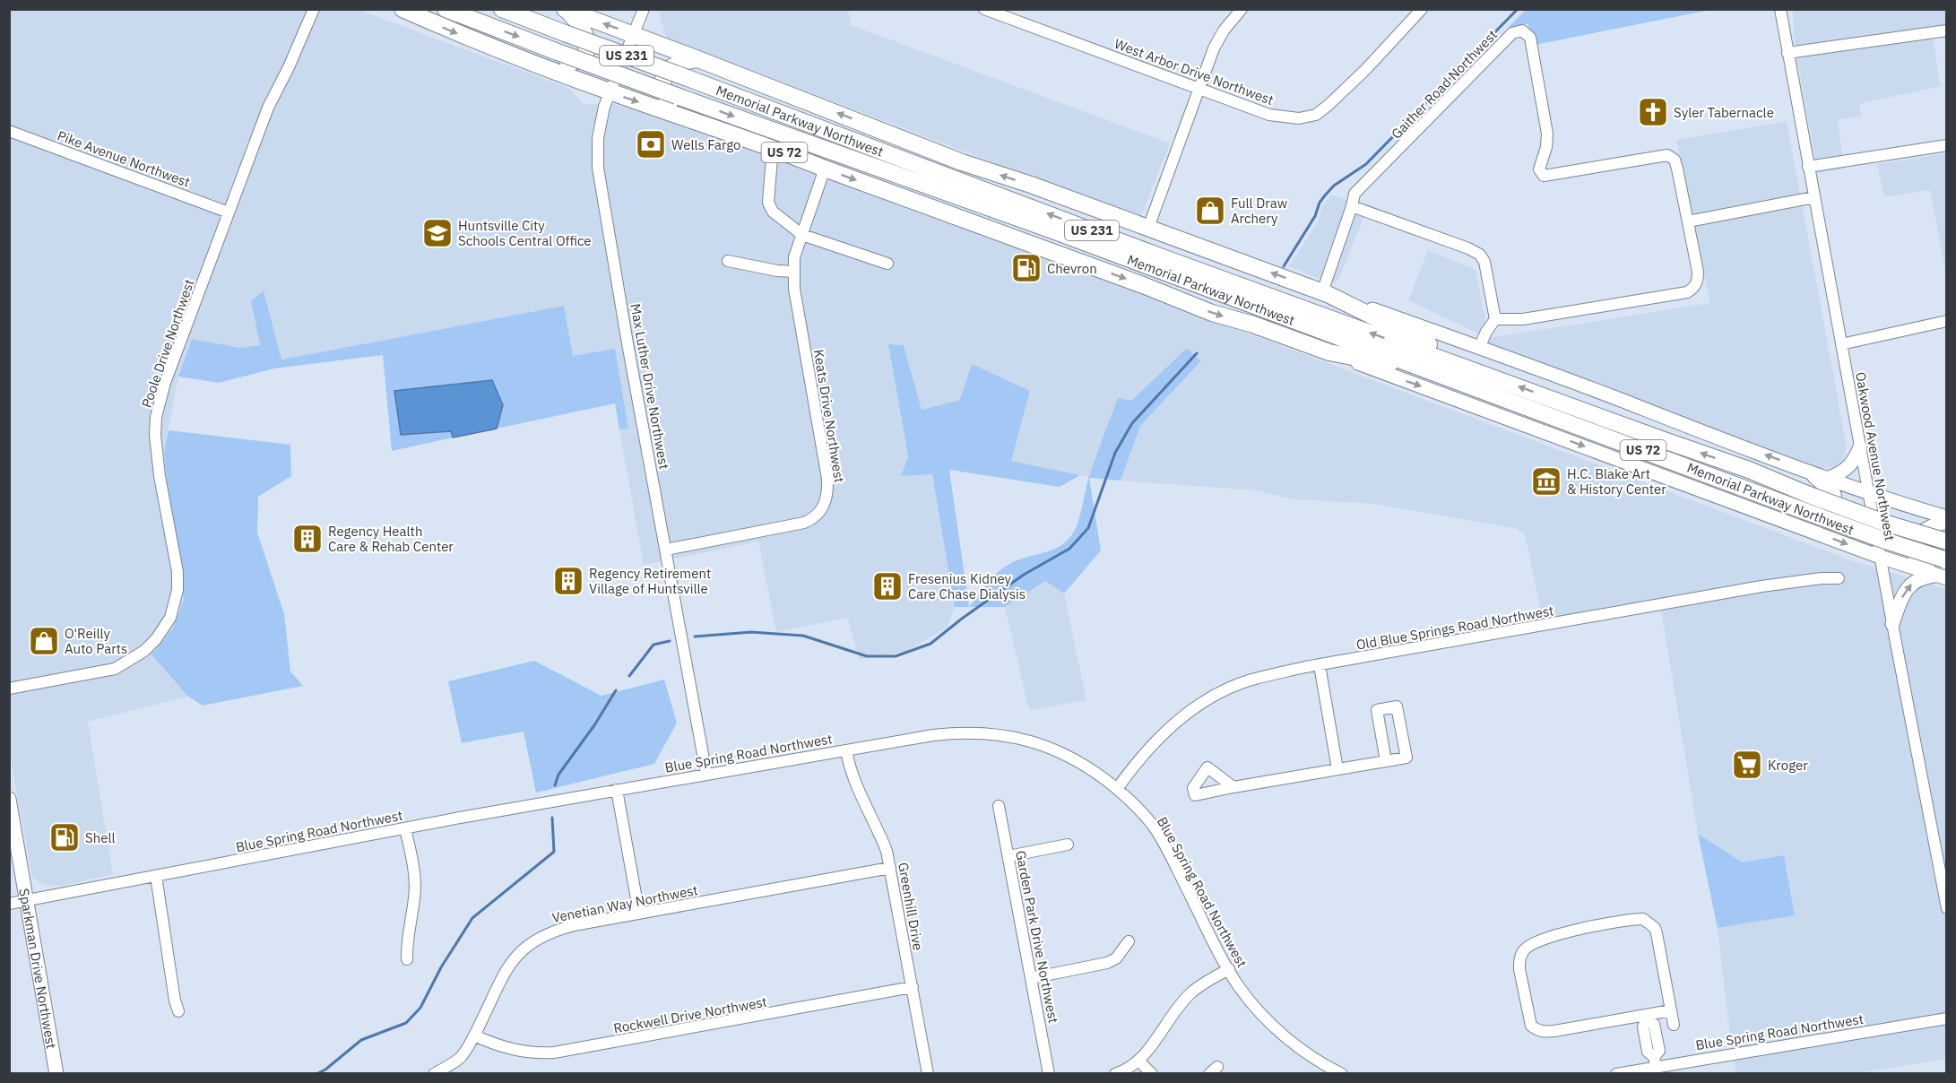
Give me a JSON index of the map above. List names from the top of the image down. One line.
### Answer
{"streets":{"highway":["US 231","Memorial Parkway Northwest","US 72"],"main road":["Sparkman Drive Northwest"],"street":["West Arbor Drive Northwest","Gaither Road Northwest","Pike Avenue Northwest","Poole Drive Northwest","Max Luther Drive Northwest","Keats Drive Northwest","Oakwood Avenue Northwest","Old Blue Springs Road Northwest","Blue Spring Road Northwest","Venetian Way Northwest","Greenhill Drive","Garden Park Drive Northwest","Rockwell Drive Northwest"]},"crossings":[["Gaither Road Northwest","US 72"],["Memorial Parkway Northwest","US 72"],["US 72","Max Luther Drive Northwest"],["US 72","Keats Drive Northwest"],["Pike Avenue Northwest","Poole Drive Northwest"],["Max Luther Drive Northwest","Keats Drive Northwest"],["Max Luther Drive Northwest","Blue Spring Road Northwest"],["Old Blue Springs Road Northwest","Blue Spring Road Northwest"],["Blue Spring Road Northwest","Greenhill Drive"],["Blue Spring Road Northwest","Sparkman Drive Northwest"],["Venetian Way Northwest","Greenhill Drive"],["Venetian Way Northwest","Rockwell Drive Northwest"],["Greenhill Drive","Rockwell Drive Northwest"]],"places":{"church":["Syler Tabernacle"],"bank":["Wells Fargo"],"shop":["Full Draw Archery","O'Reilly Auto Parts"],"school or university":["Huntsville City Schools Central Office"],"fuel station":["Chevron","Shell"],"museum":["H.C. Blake Art & History Center"],"building":["Regency Health Care & Rehab Center","Regency Retirement Village of Huntsville","Fresenius Kidney Care Chase Dialysis"],"supermarket":["Kroger"]}}
